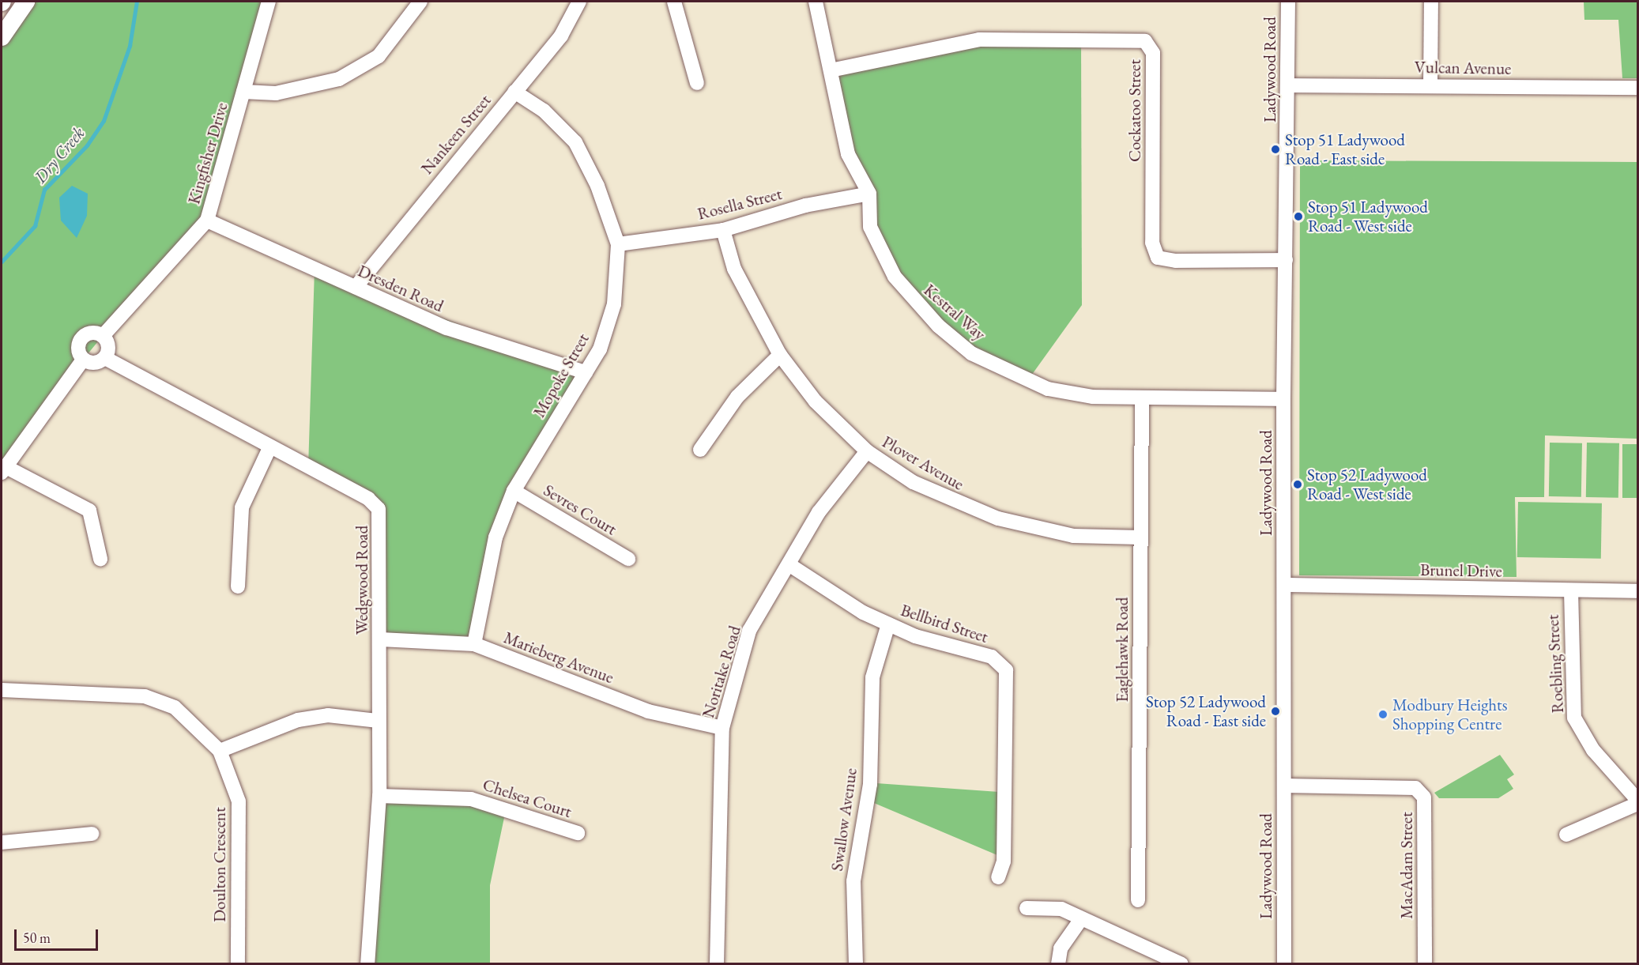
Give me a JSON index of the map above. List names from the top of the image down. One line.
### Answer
{"streets":{"street":["Vulcan Avenue","Ladywood Road","Cockatoo Street","Nankeen Street","Kingfisher Drive","Rosella Street","Dresden Road","Kestral Way","Mopoke Street","Plover Avenue","Sevres Court","Brunel Drive","Wedgwood Road","Bellbird Street","Eaglehawk Road","Marieberg Avenue","Roebling Street","Noritake Road","Chelsea Court","Swallow Avenue","Doulton Crescent","MacAdam Street"]},"crossings":[["Vulcan Avenue","Ladywood Road"],["Ladywood Road","Cockatoo Street"],["Ladywood Road","Kestral Way"],["Ladywood Road","Brunel Drive"],["Ladywood Road","MacAdam Street"],["Cockatoo Street","Kestral Way"],["Nankeen Street","Dresden Road"],["Nankeen Street","Mopoke Street"],["Kingfisher Drive","Dresden Road"],["Kingfisher Drive","Wedgwood Road"],["Rosella Street","Kestral Way"],["Rosella Street","Mopoke Street"],["Rosella Street","Plover Avenue"],["Dresden Road","Mopoke Street"],["Kestral Way","Eaglehawk Road"],["Mopoke Street","Sevres Court"],["Mopoke Street","Marieberg Avenue"],["Plover Avenue","Eaglehawk Road"],["Plover Avenue","Noritake Road"],["Brunel Drive","Roebling Street"],["Wedgwood Road","Marieberg Avenue"],["Wedgwood Road","Chelsea Court"],["Bellbird Street","Noritake Road"],["Bellbird Street","Swallow Avenue"],["Marieberg Avenue","Noritake Road"]],"water":["Dry Creek"],"places":["Stop 51 Ladywood Road - East side","Stop 51 Ladywood Road - West side","Stop 52 Ladywood Road - West side","Stop 52 Ladywood Road - East side","Modbury Heights Shopping Centre"],"scale_bar":"50 m"}
